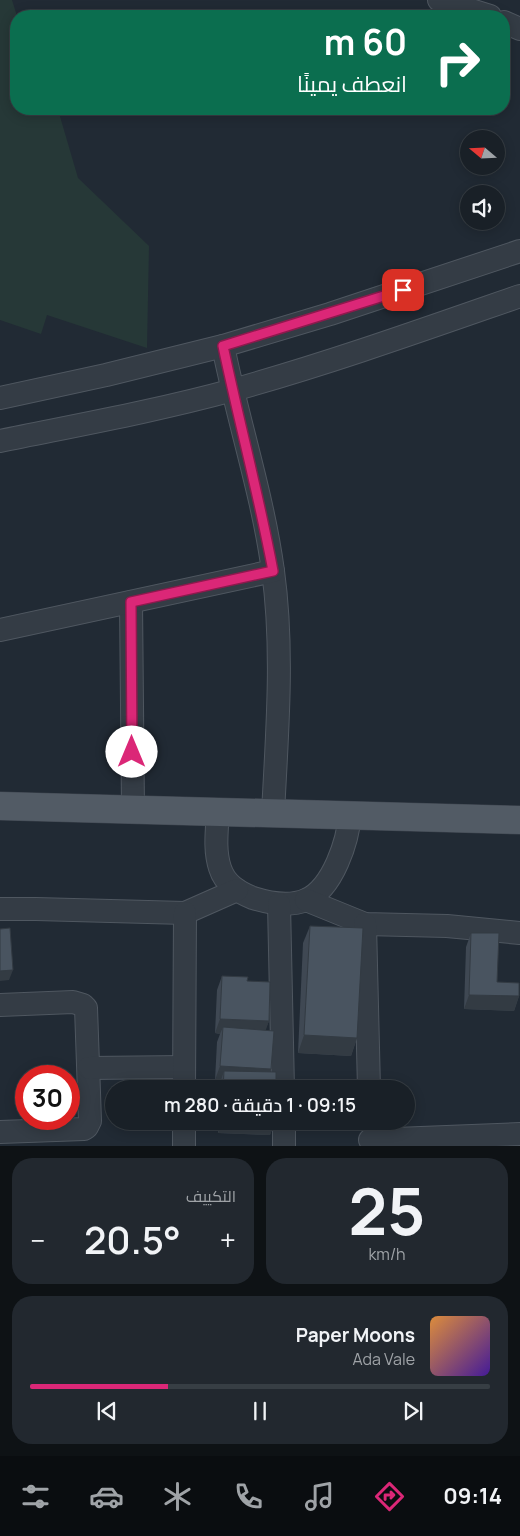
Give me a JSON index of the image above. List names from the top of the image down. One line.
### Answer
{"north":"left","page":{"turn":["60 m","انعطف يمينًا"],"limit":"30","trip":"09:15 · 1 دقيقة · 280 m","tile":[["25","km/h"],"التكييف"],"heat":["−","20.5°","+"],"song":["Paper Moons","Ada Vale"],"tabs":"09:14"}}
